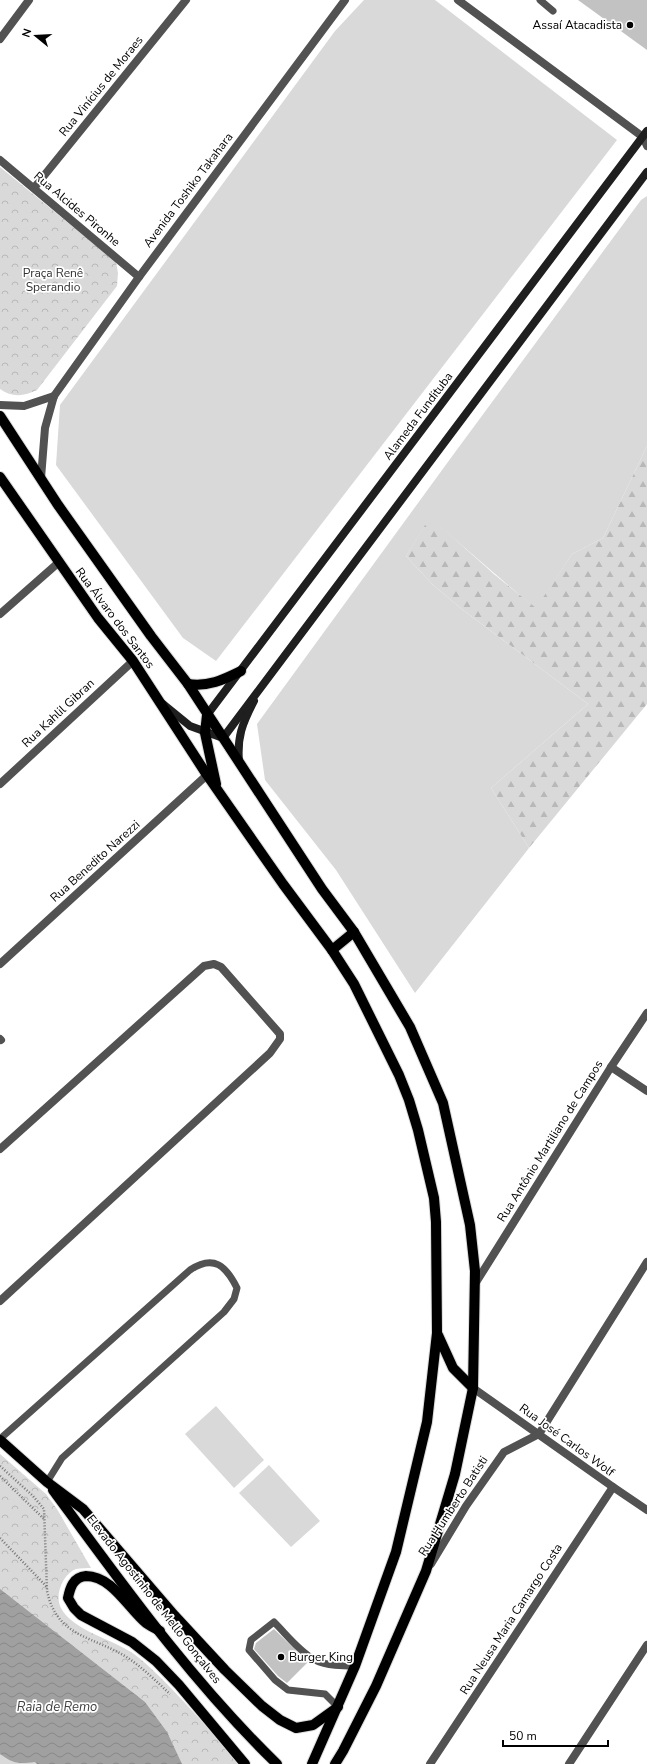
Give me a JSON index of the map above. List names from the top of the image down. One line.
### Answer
{"streets":{"main road":["Alameda Fundituba","Rua Álvaro dos Santos","Rua Humberto Batisti","Elevado Agostinho de Mello Gonçalves"],"street":["Rua Vinícius de Moraes","Avenida Toshiko Takahara","Rua Alcides Pironhe","Rua Kahlil Gibran","Rua Benedito Narezzi","Rua Antônio Martiliano de Campos","Rua José Carlos Wolf","Rua Neusa Maria Camargo Costa"]},"crossings":[["Rua Vinícius de Moraes","Rua Alcides Pironhe"],["Avenida Toshiko Takahara","Rua Alcides Pironhe"],["Rua Álvaro dos Santos","Rua Kahlil Gibran"],["Rua Álvaro dos Santos","Rua Benedito Narezzi"],["Rua José Carlos Wolf","Rua Humberto Batisti"],["Rua José Carlos Wolf","Rua Neusa Maria Camargo Costa"]],"water":["Raia de Remo"],"parks":["Praça Renê Sperandio"],"places":["Assaí Atacadista","Burger King"],"scale_bar":"50 m","north":"left"}
